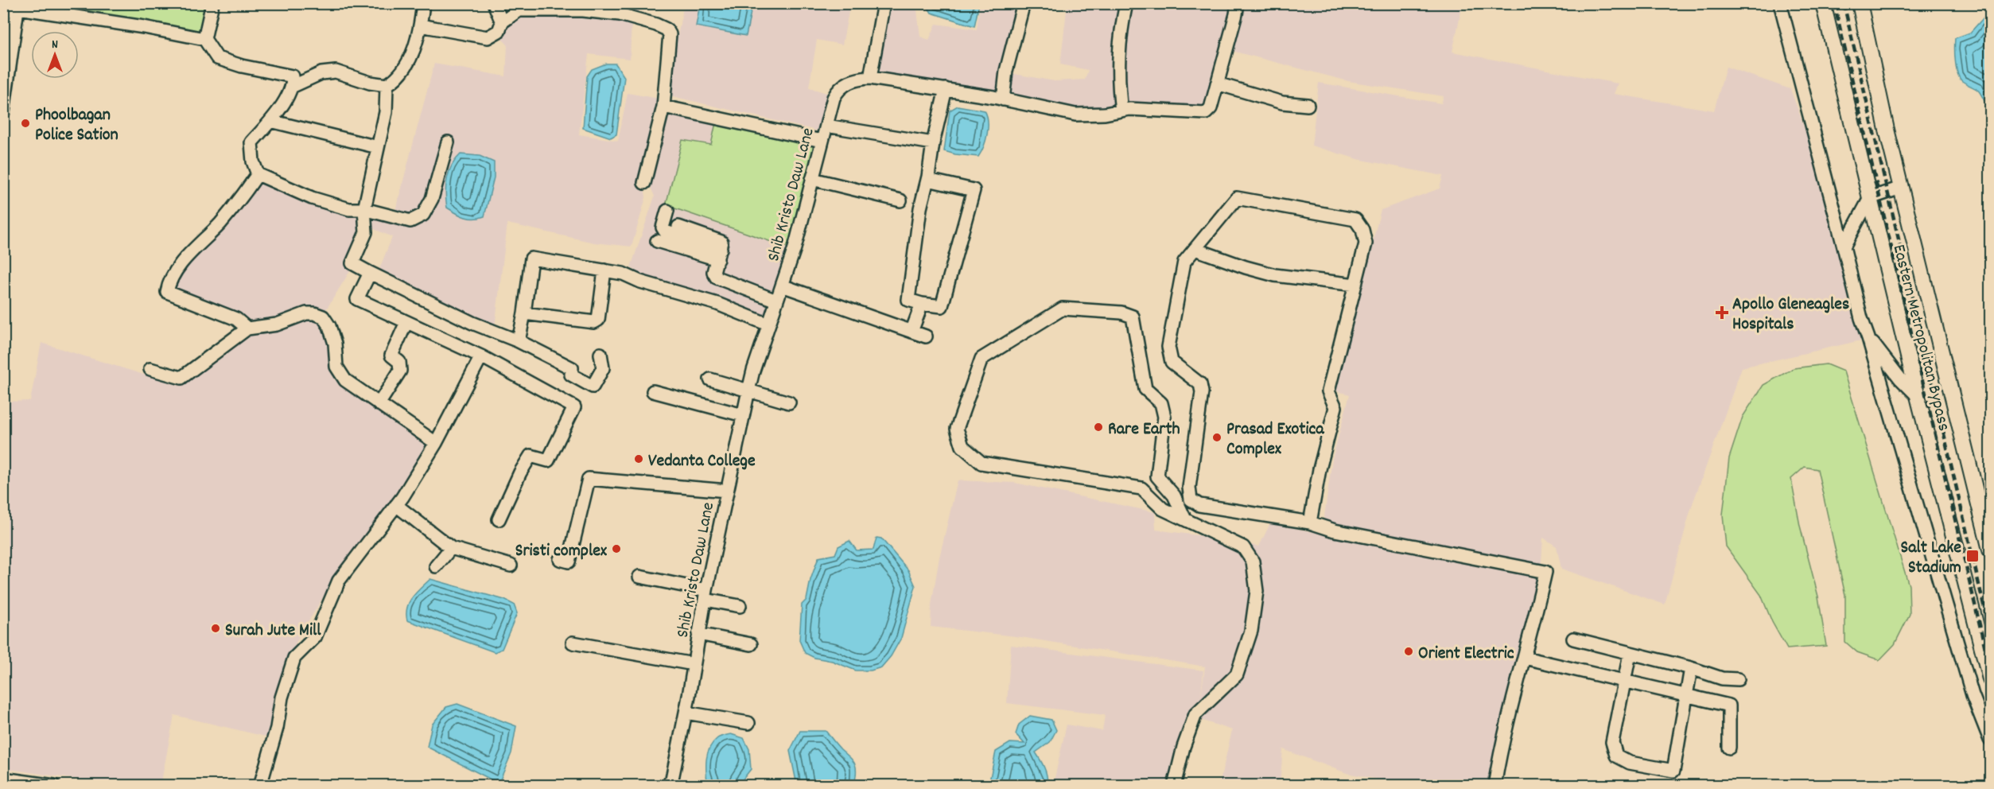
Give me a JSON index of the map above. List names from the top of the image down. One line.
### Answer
{"streets":{"main road":["Eastern Metropolitan Bypass"],"street":["Shib Kristo Daw Lane"]},"places":{"other":["Phoolbagan Police Sation","Rare Earth","Prasad Exotica Complex","Vedanta College","Sristi complex","Surah Jute Mill","Orient Electric"],"health":["Apollo Gleneagles Hospitals"],"transit":["Salt Lake Stadium"]},"north":"top"}
